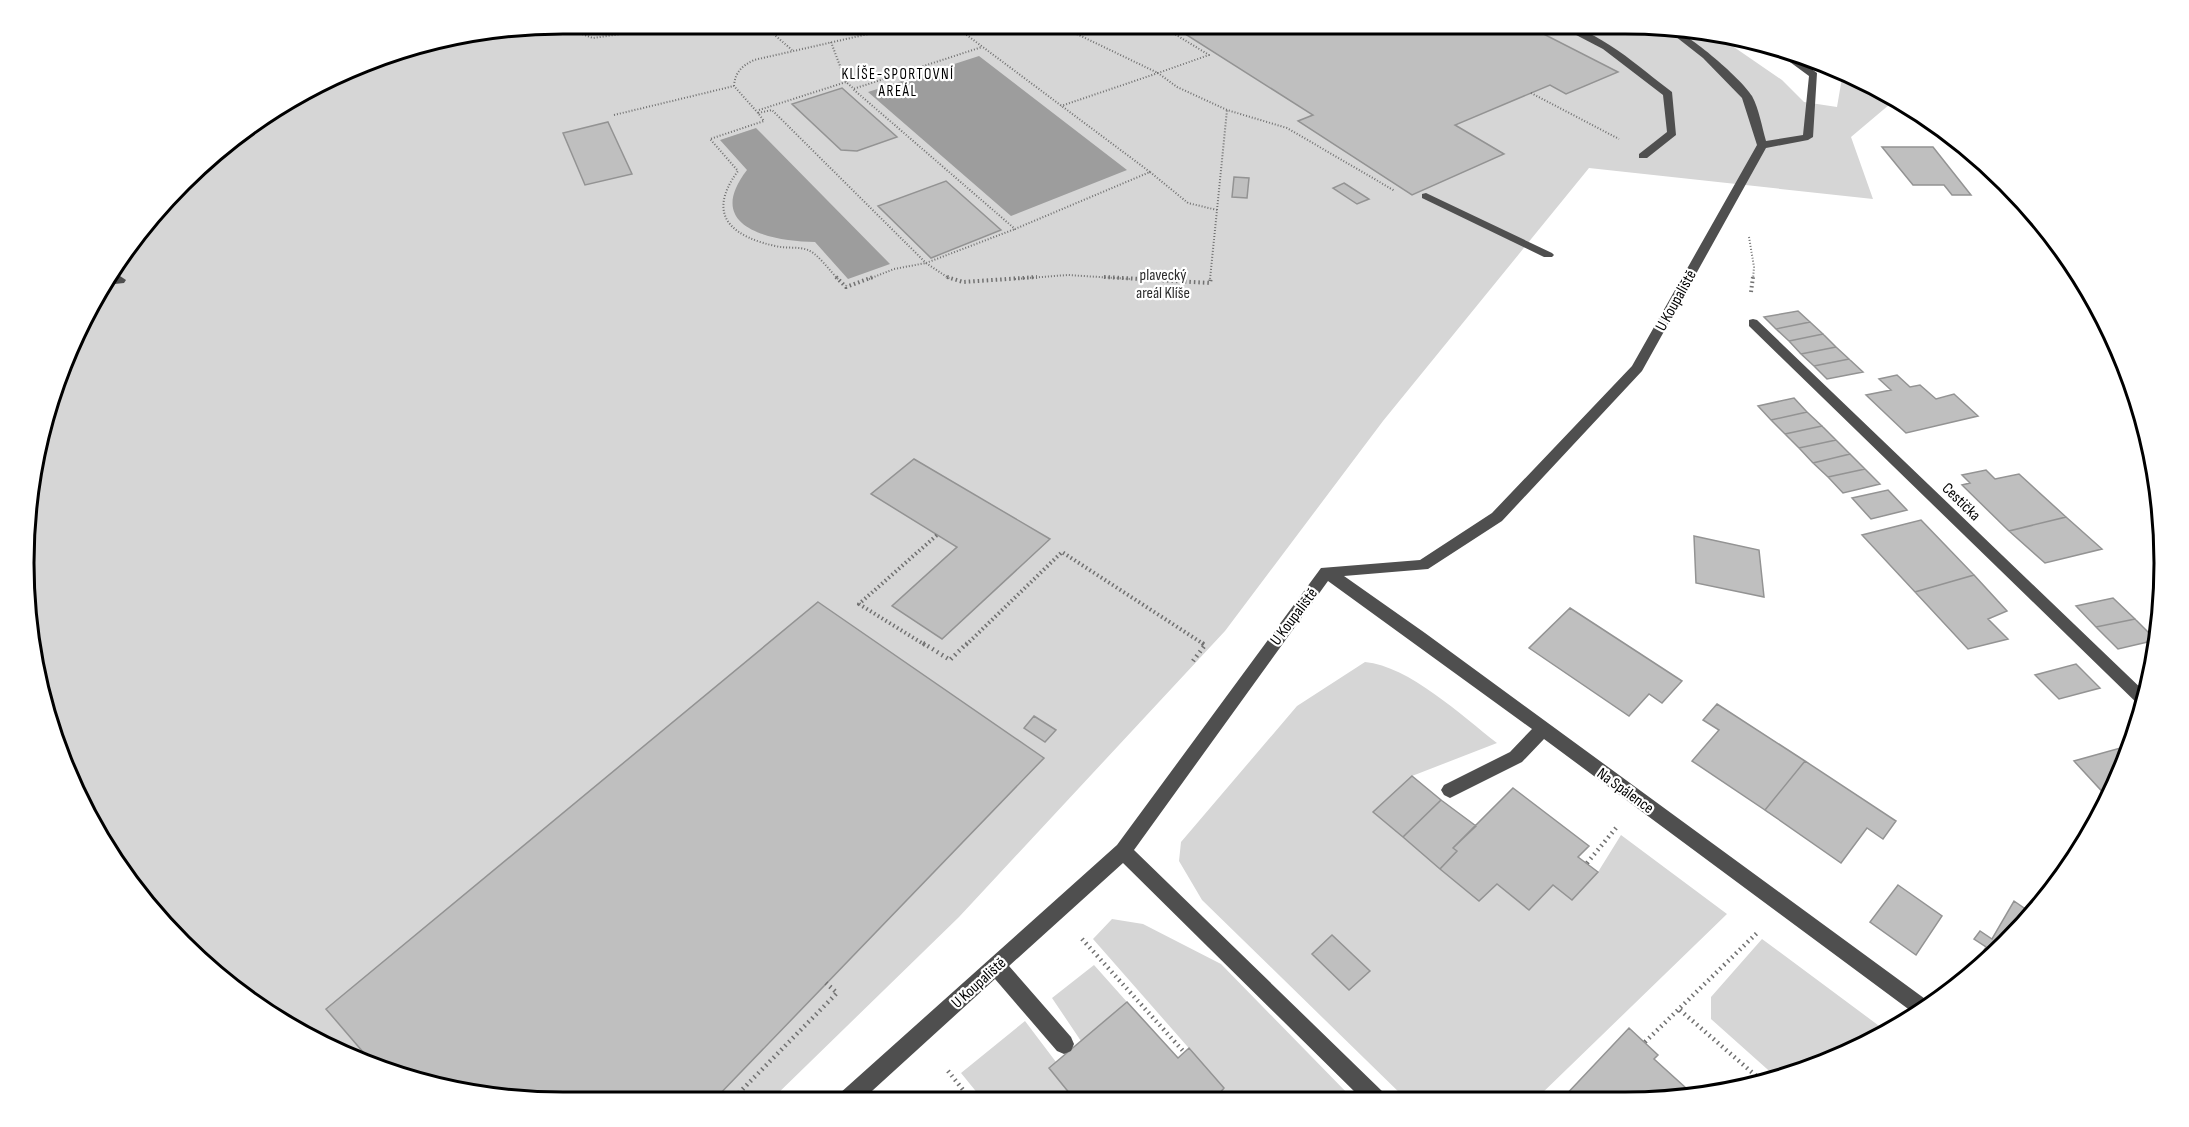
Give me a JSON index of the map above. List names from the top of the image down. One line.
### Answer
{"streets":{"street":["U Koupaliště","Cestička","Na Spálence"]},"crossings":[["U Koupaliště","Na Spálence"]],"districts":["KLÍŠE-SPORTOVNÍ AREÁL"],"parks":["plavecký areál Klíše"]}
